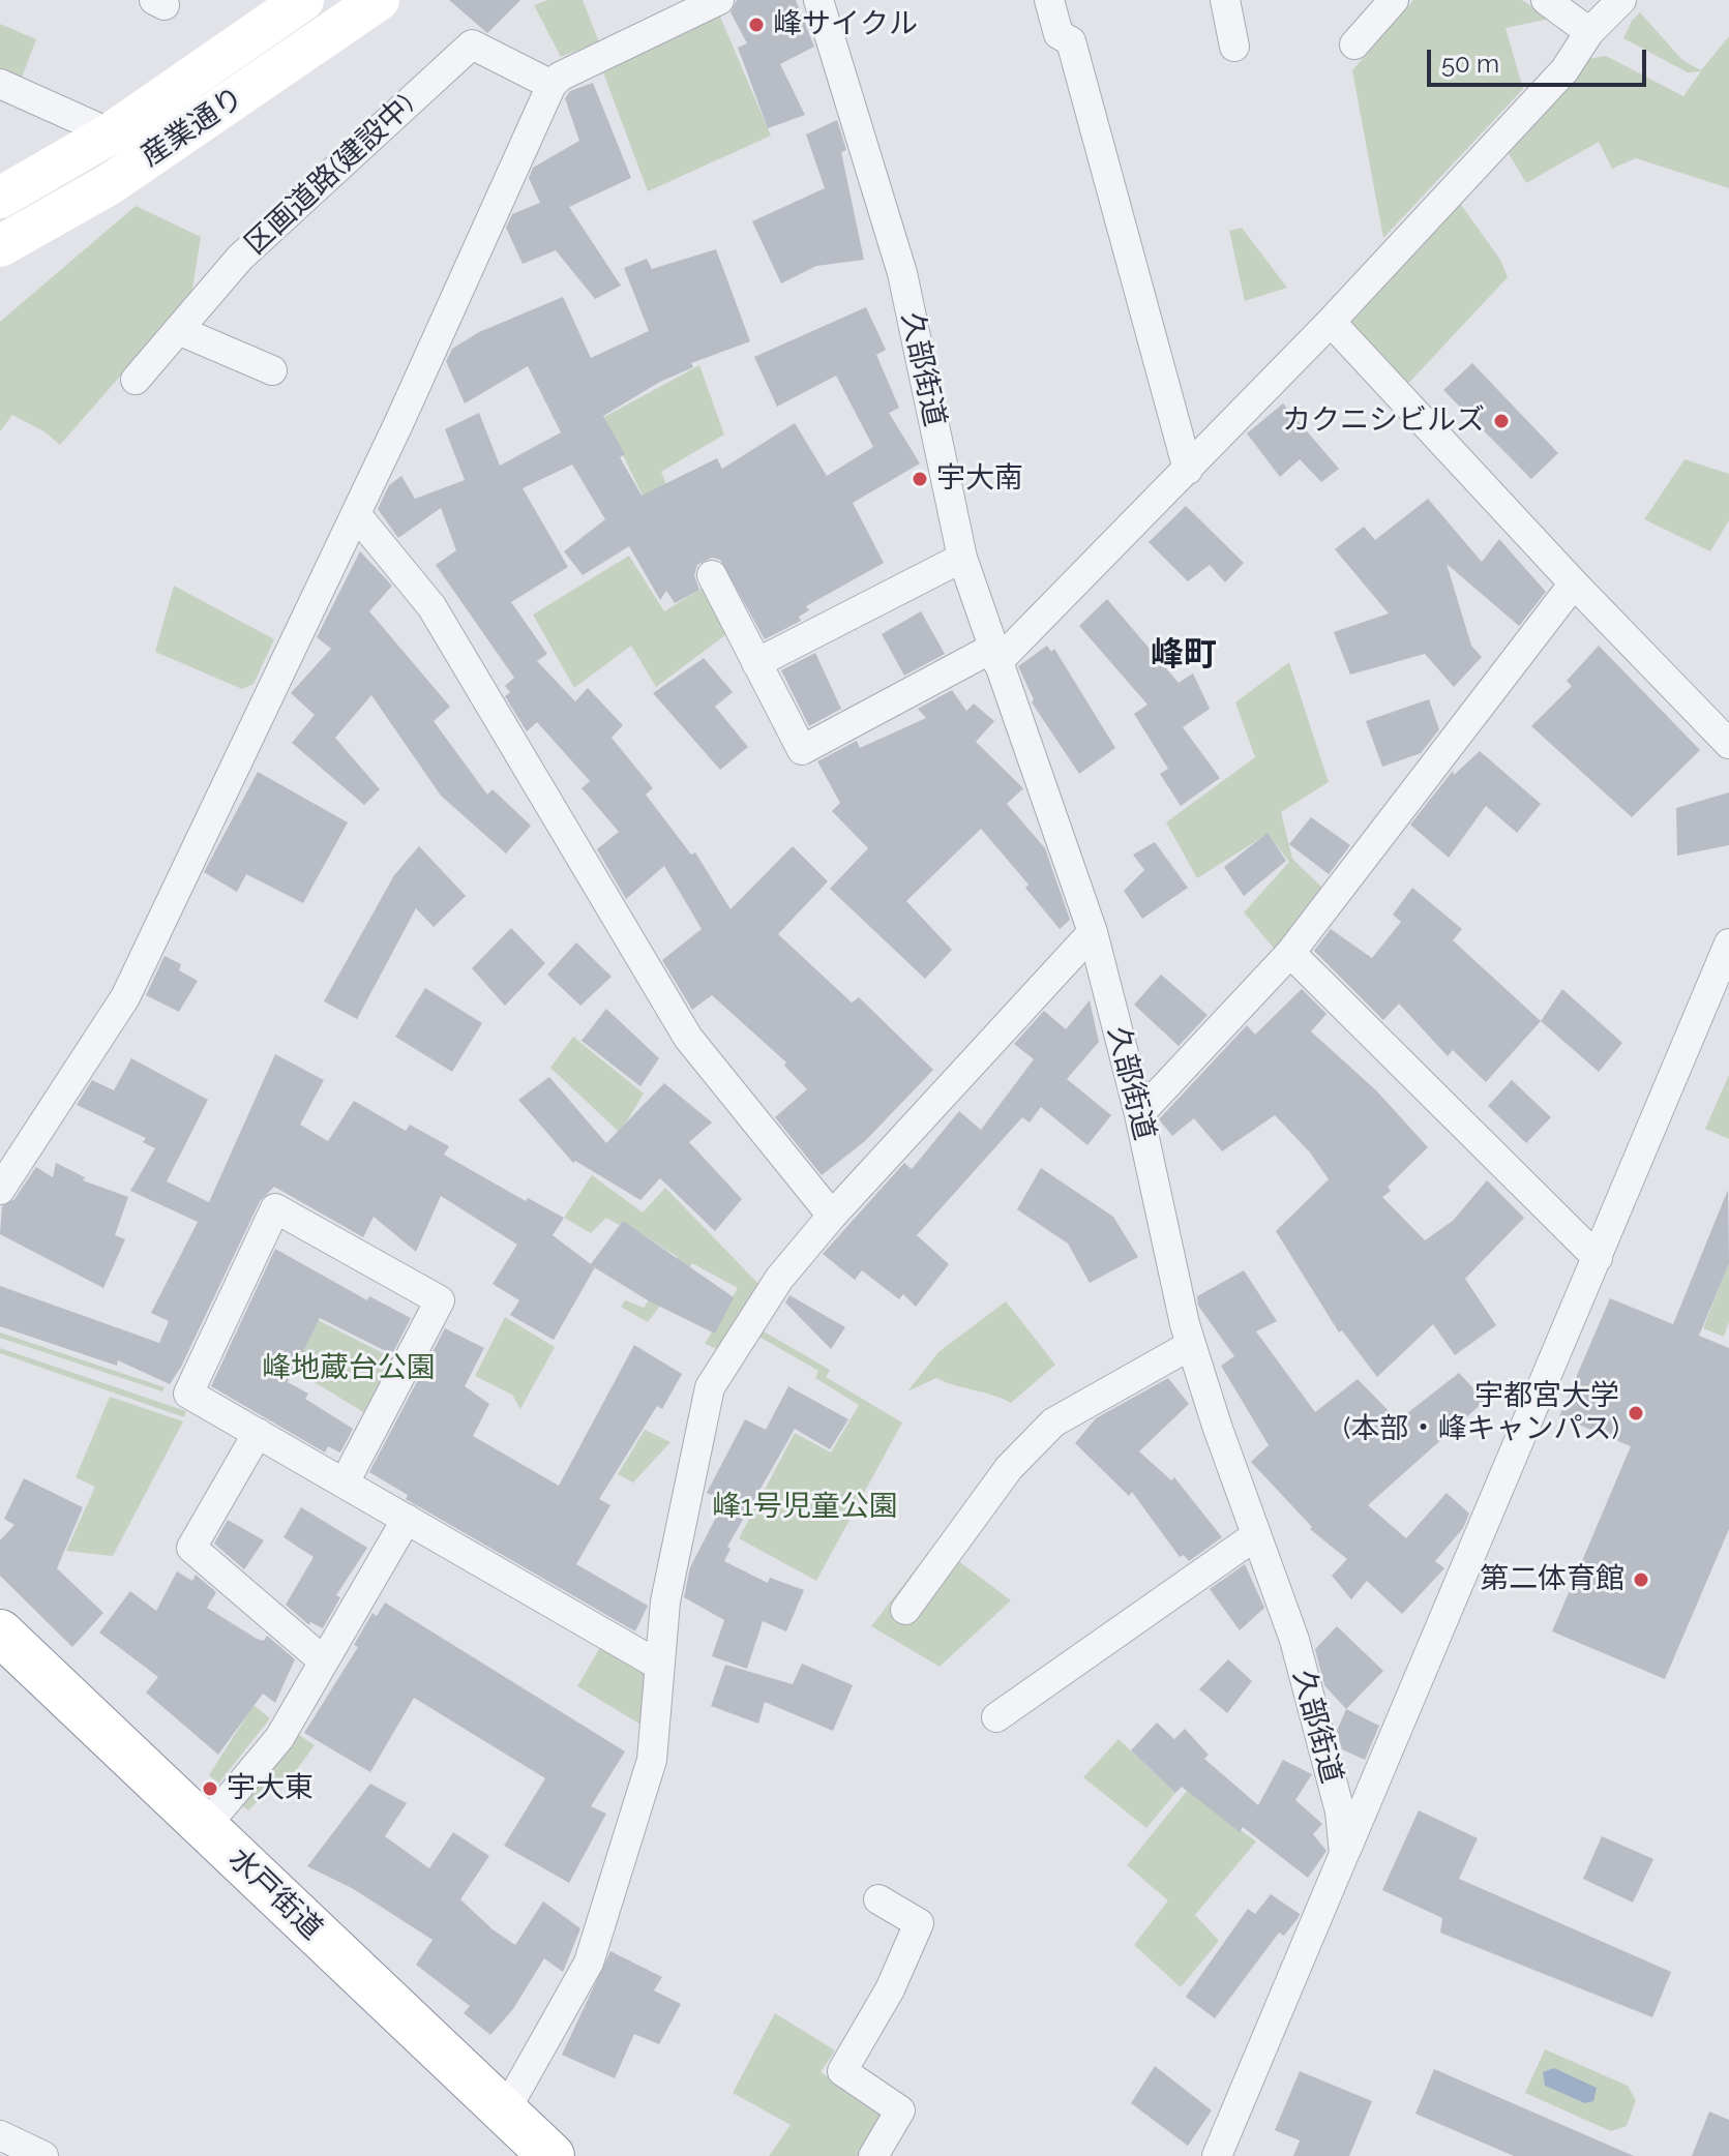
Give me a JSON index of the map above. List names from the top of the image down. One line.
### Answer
{"streets":{"highway":["水戸街道"],"street":["産業通り","区画道路(建設中)","久部街道"]},"districts":["峰町"],"parks":["峰地蔵台公園","峰1号児童公園"],"places":["峰サイクル","カクニシビルズ","宇大南","宇都宮大学 (本部・峰キャンパス)","第二体育館","宇大東"],"scale_bar":"50 m"}
